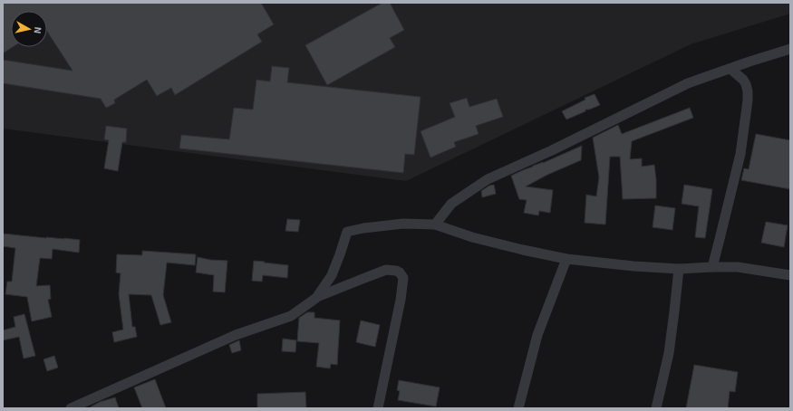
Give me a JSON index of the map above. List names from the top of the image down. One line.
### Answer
{"north":"right"}
